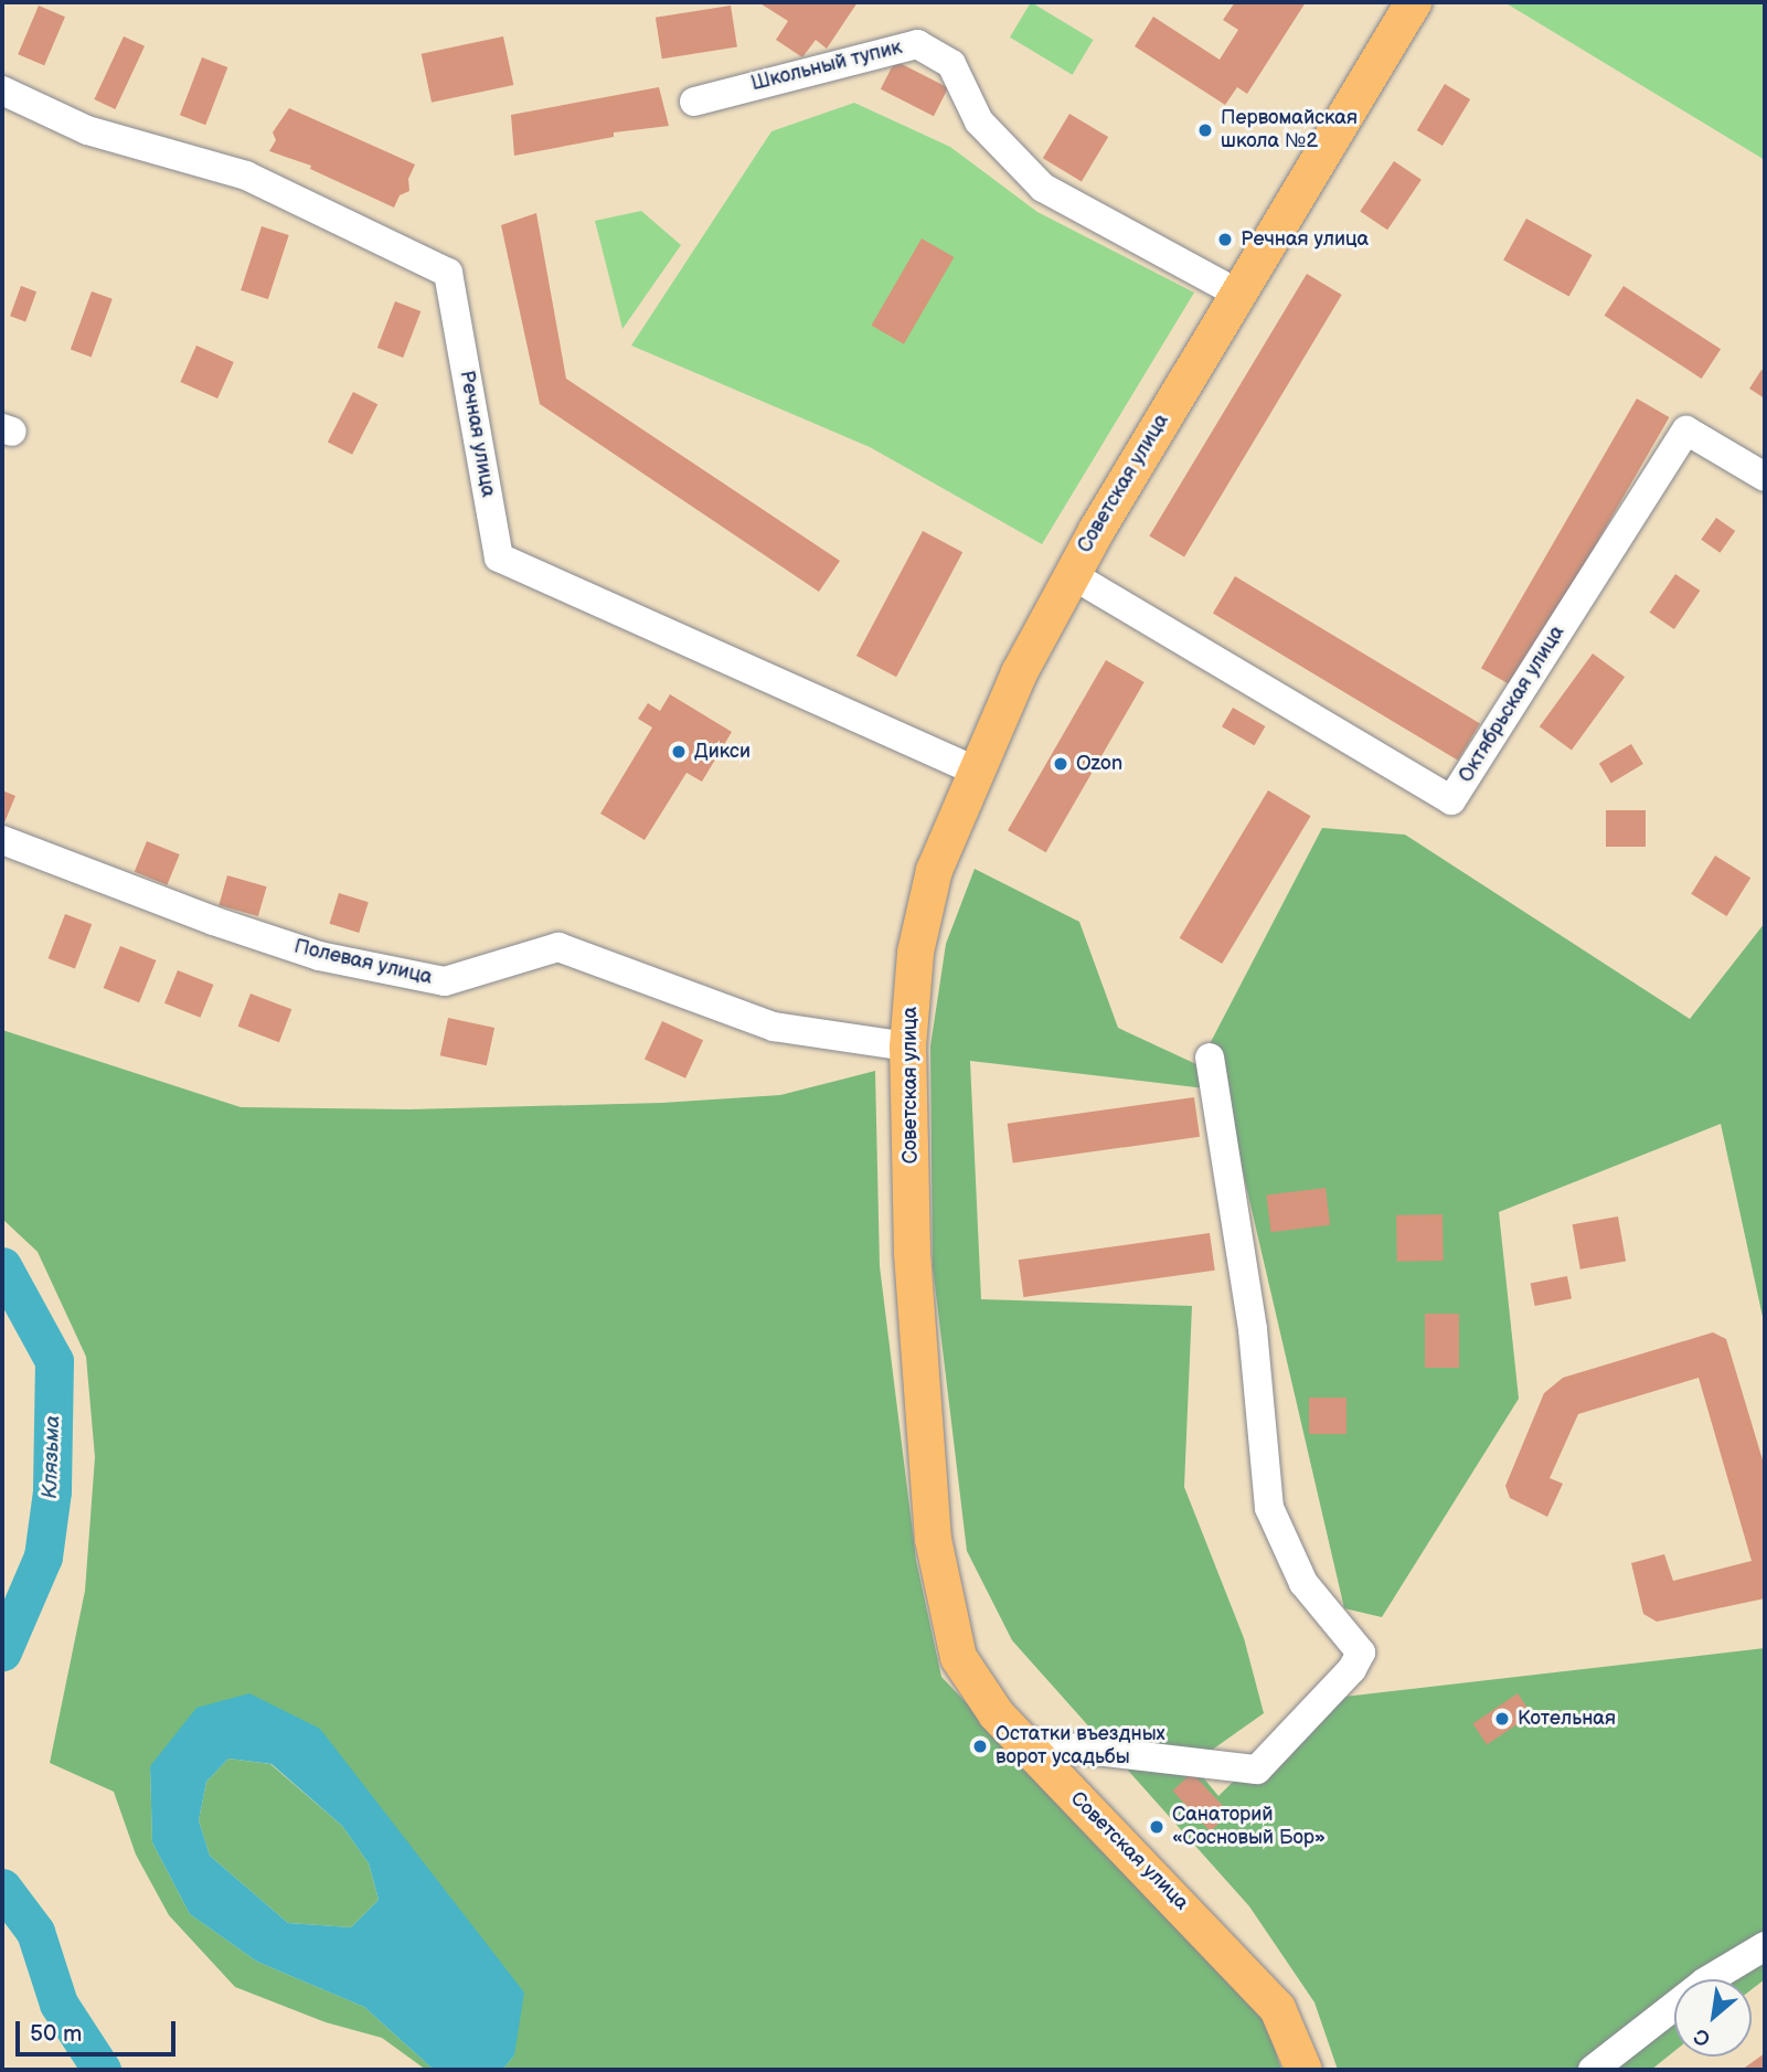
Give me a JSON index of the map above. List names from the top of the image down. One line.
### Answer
{"streets":{"main road":["Советская улица"],"street":["Школьный тупик","Речная улица","Октябрьская улица","Полевая улица"]},"crossings":[["Школьный тупик","Советская улица"],["Речная улица","Советская улица"],["Советская улица","Октябрьская улица"],["Советская улица","Полевая улица"]],"water":["Клязьма"],"places":["Первомайская школа №2","Речная улица","Дикси","Ozon","Котельная","Остатки въездных ворот усадьбы","Санаторий «Сосновый Бор»"],"scale_bar":"50 m","north":"bottom left"}
